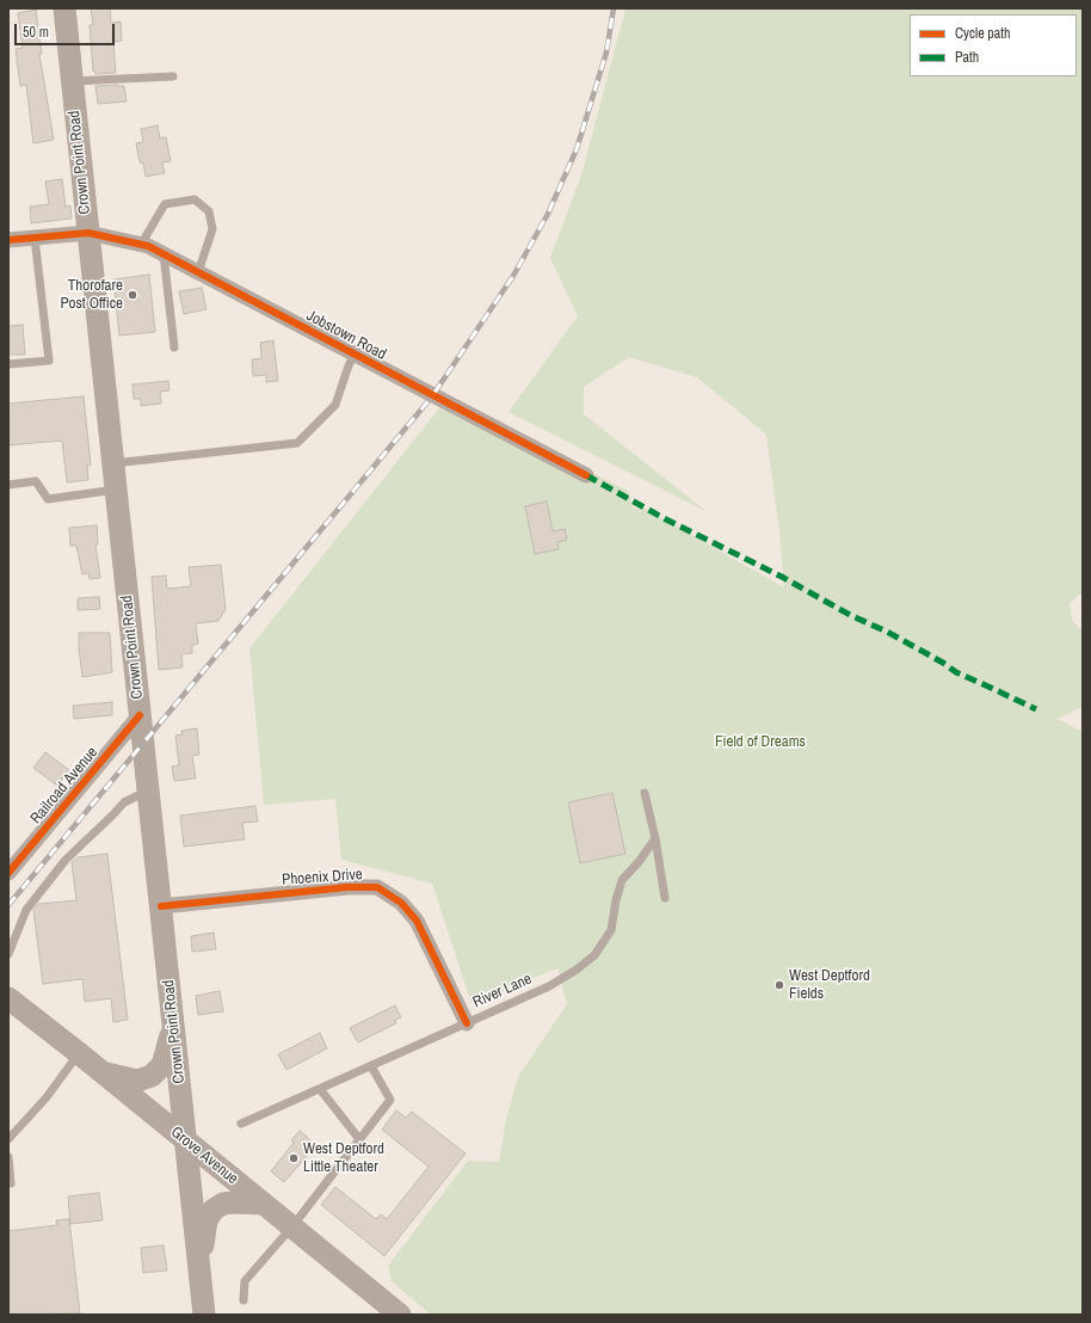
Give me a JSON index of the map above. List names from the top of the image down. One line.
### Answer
{"streets":{"main road":["Crown Point Road","Grove Avenue"],"street":["Jobstown Road","Railroad Avenue","Phoenix Drive"],"lane":["River Lane"]},"crossings":[["Crown Point Road","Jobstown Road"],["Crown Point Road","Railroad Avenue"],["Crown Point Road","Phoenix Drive"],["Crown Point Road","Grove Avenue"],["Phoenix Drive","River Lane"]],"parks":["Field of Dreams"],"places":["Thorofare Post Office","West Deptford Fields","West Deptford Little Theater"],"legend":["Cycle path","Path"],"scale_bar":"50 m"}
